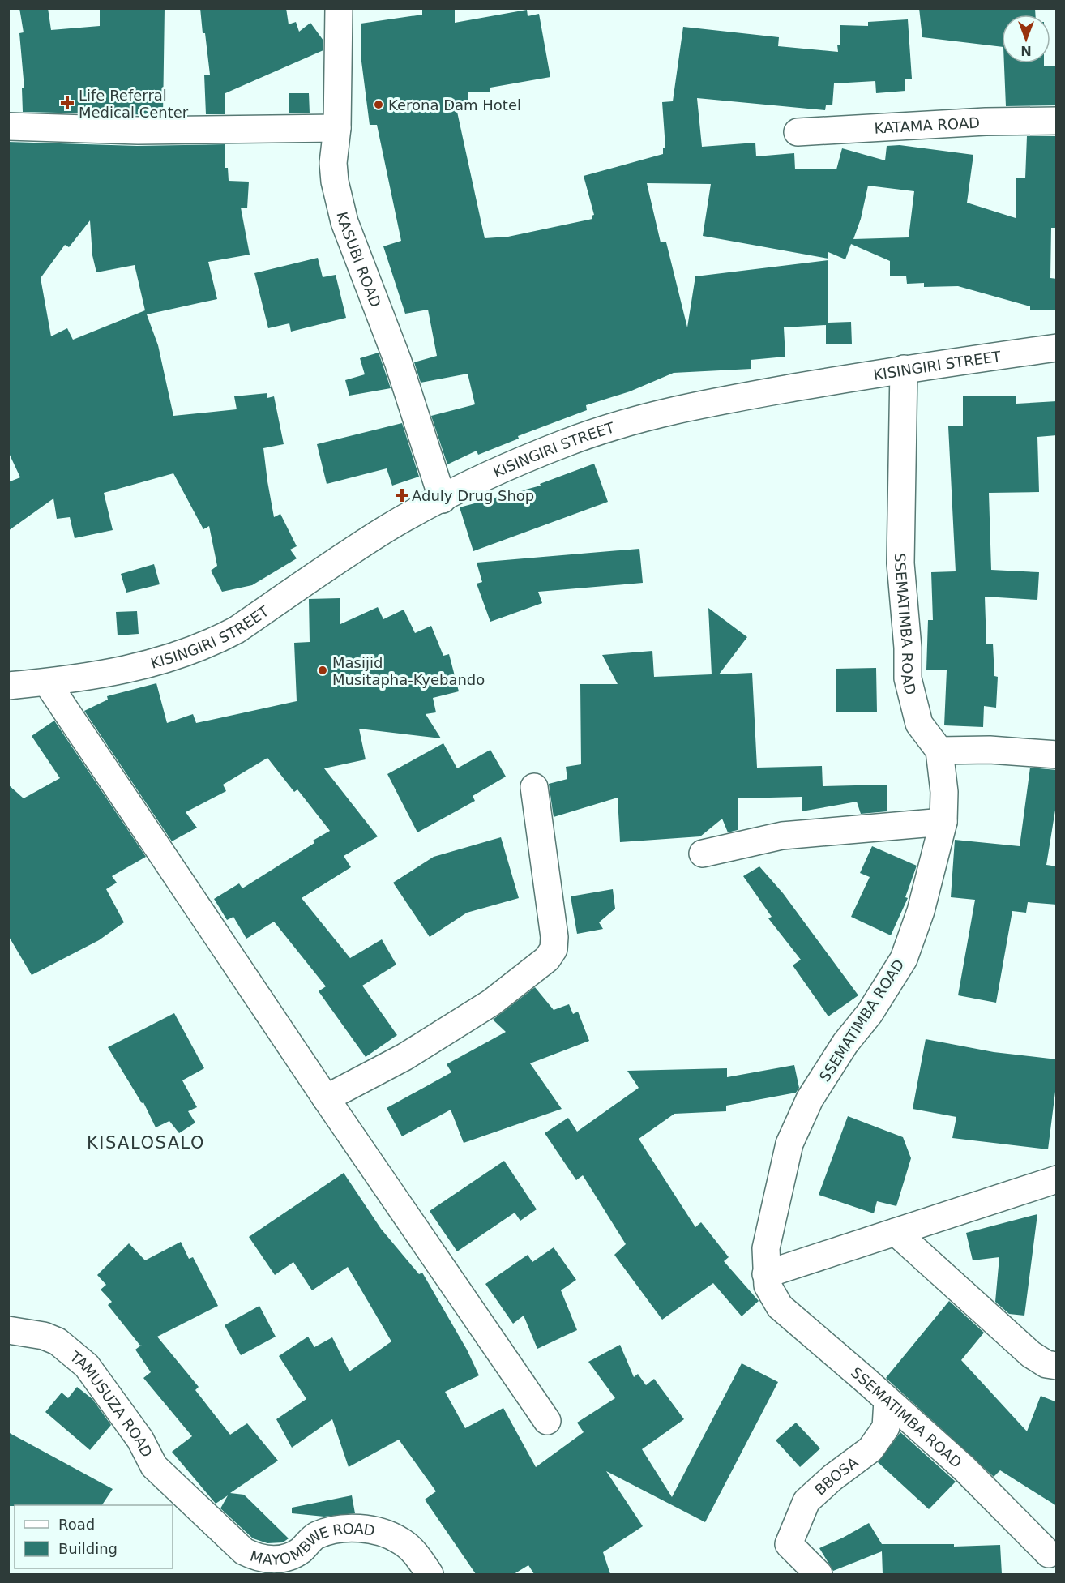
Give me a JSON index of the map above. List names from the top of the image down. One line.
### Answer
{"streets":{"street":["KATAMA ROAD","KASUBI ROAD","KISINGIRI STREET","SSEMATIMBA ROAD","TAMUSUZA ROAD","BBOSA","MAYOMBWE ROAD"]},"crossings":[["KASUBI ROAD","KISINGIRI STREET"],["KISINGIRI STREET","SSEMATIMBA ROAD"],["SSEMATIMBA ROAD","BBOSA"],["TAMUSUZA ROAD","MAYOMBWE ROAD"]],"districts":["KISALOSALO"],"places":{"health":["Life Referral Medical Center","Aduly Drug Shop"],"other":["Kerona Dam Hotel","Masijid Musitapha-Kyebando"]},"legend":["Road","Building"],"north":"bottom"}
